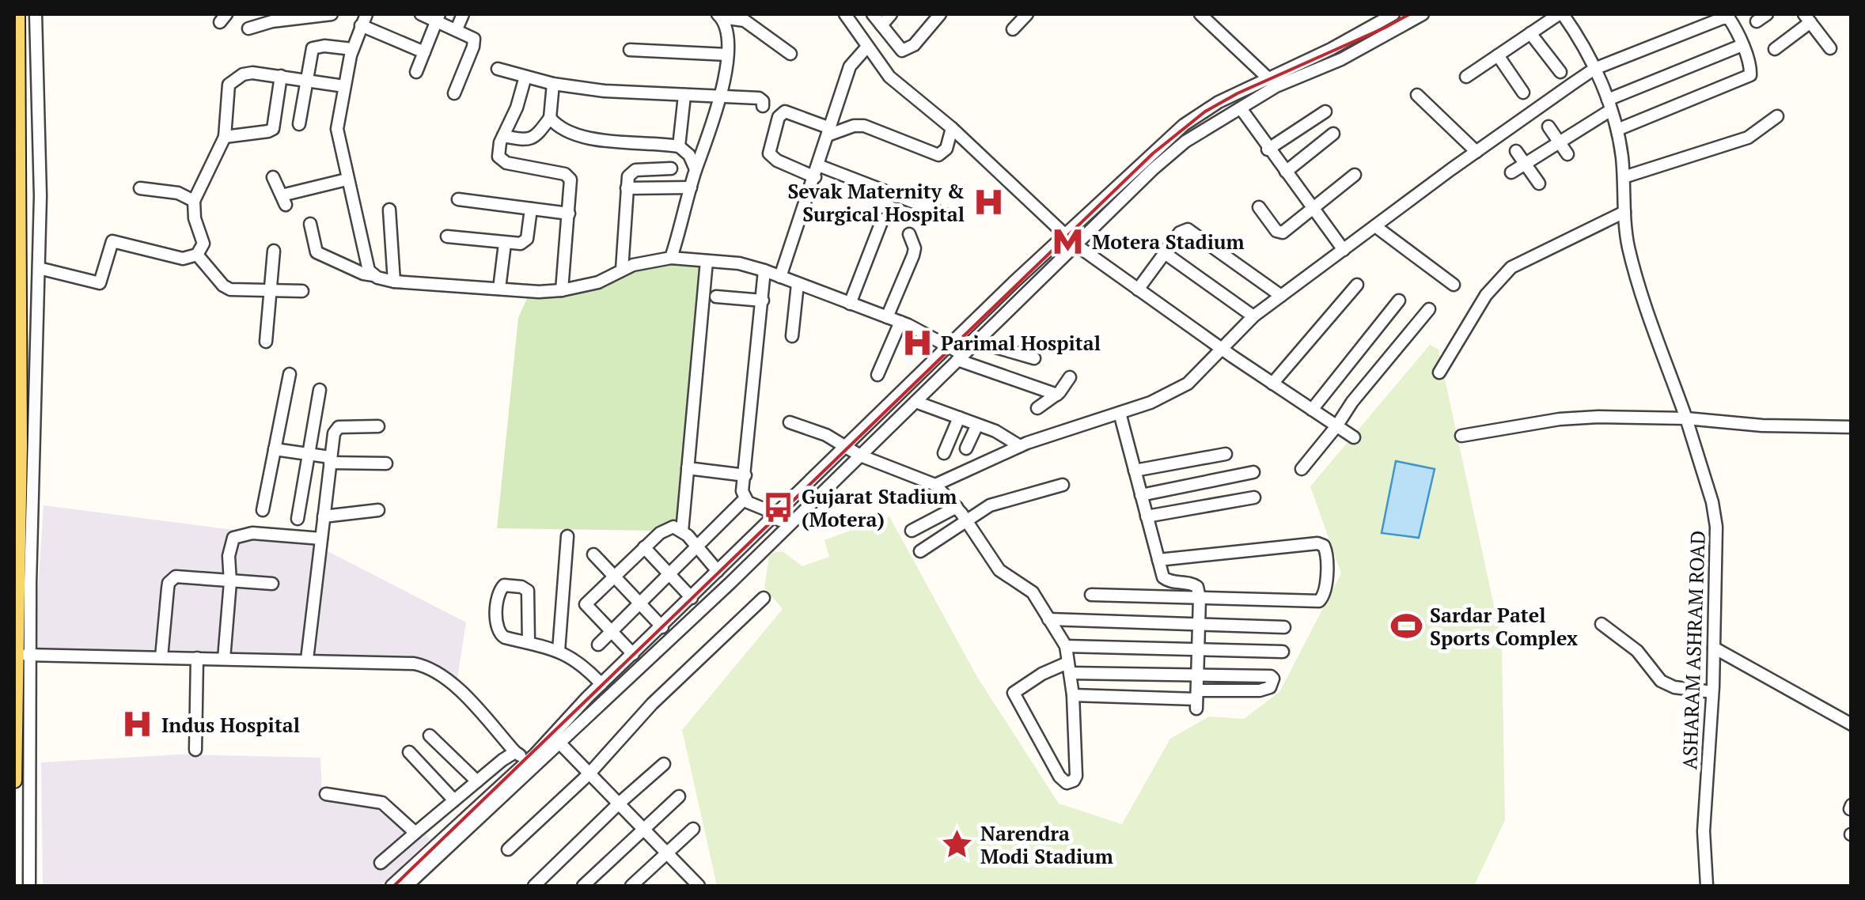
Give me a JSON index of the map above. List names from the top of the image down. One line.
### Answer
{"streets":{"street":["ASHARAM ASHRAM ROAD"]},"places":{"hospital":["Sevak Maternity & Surgical Hospital","Parimal Hospital","Indus Hospital"],"metro station":["Motera Stadium"],"bus stop":["Gujarat Stadium (Motera)"],"sports":["Sardar Patel Sports Complex"],"place":["Narendra Modi Stadium"]}}
